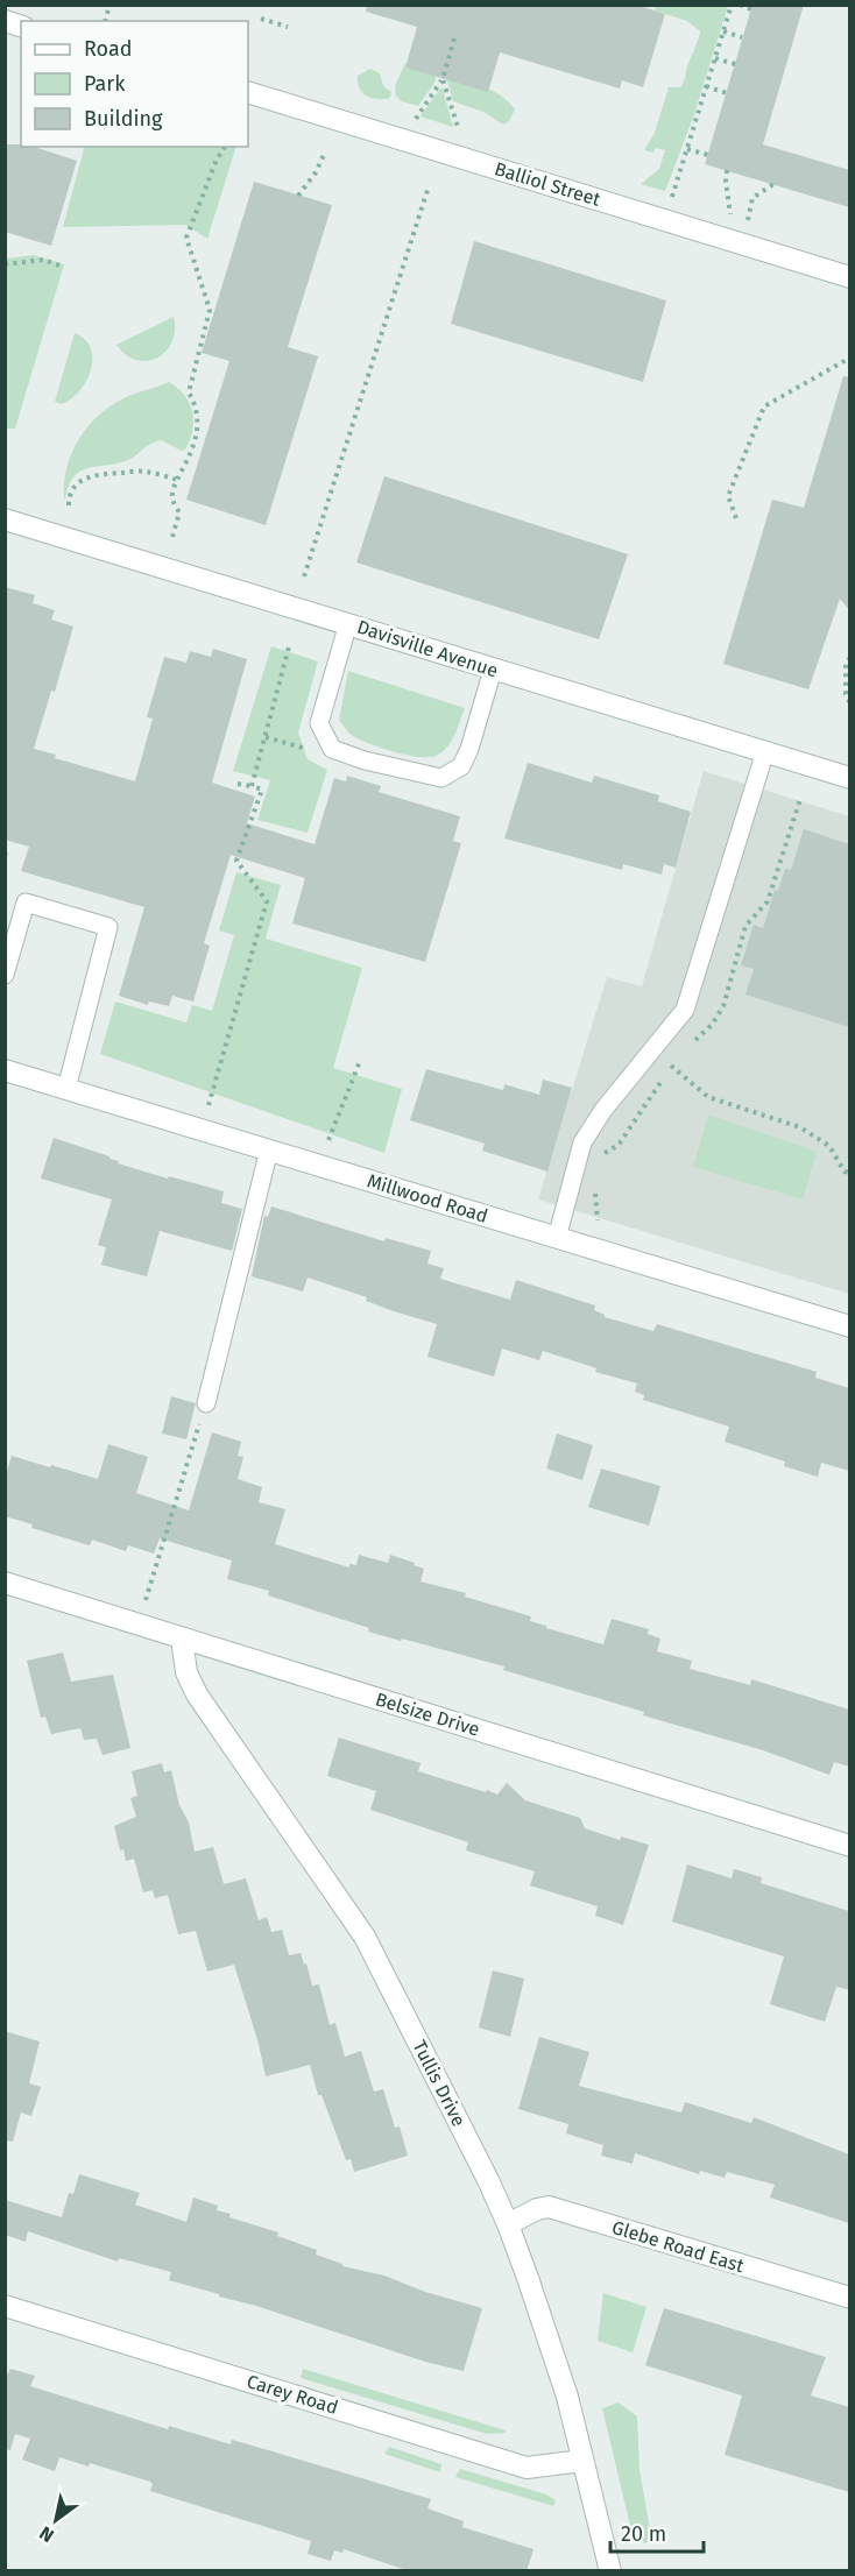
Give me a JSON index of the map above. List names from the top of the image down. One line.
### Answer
{"streets":{"street":["Balliol Street","Davisville Avenue","Millwood Road","Belsize Drive","Tullis Drive","Glebe Road East","Carey Road"]},"crossings":[["Belsize Drive","Tullis Drive"],["Tullis Drive","Glebe Road East"],["Tullis Drive","Carey Road"]],"legend":["Road","Park","Building"],"scale_bar":"20 m","north":"bottom left"}
